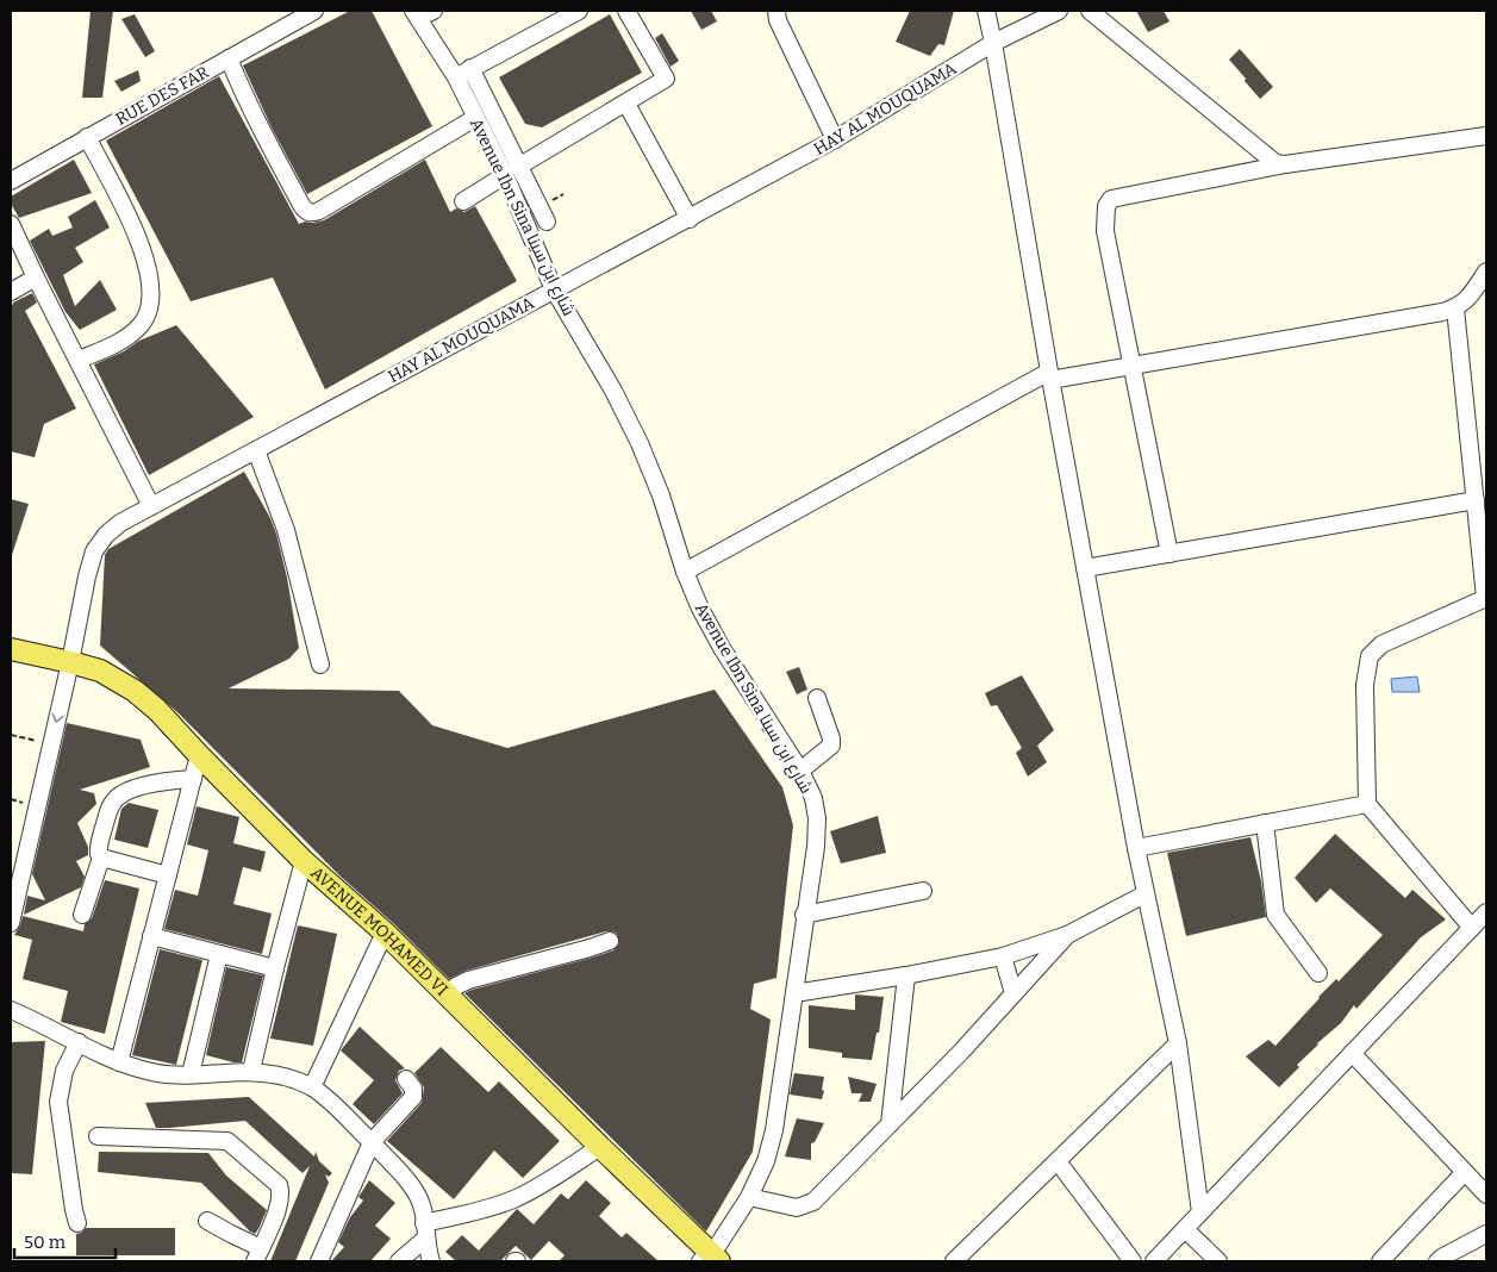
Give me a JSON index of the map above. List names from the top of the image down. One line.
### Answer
{"streets":{"main road":["AVENUE MOHAMED VI"],"street":["RUE DES FAR","HAY AL MOUQUAMA","Avenue Ibn Sina شارع ابن سينا"]},"crossings":[["HAY AL MOUQUAMA","Avenue Ibn Sina شارع ابن سينا"],["HAY AL MOUQUAMA","AVENUE MOHAMED VI"],["Avenue Ibn Sina شارع ابن سينا","AVENUE MOHAMED VI"]],"scale_bar":"50 m"}
